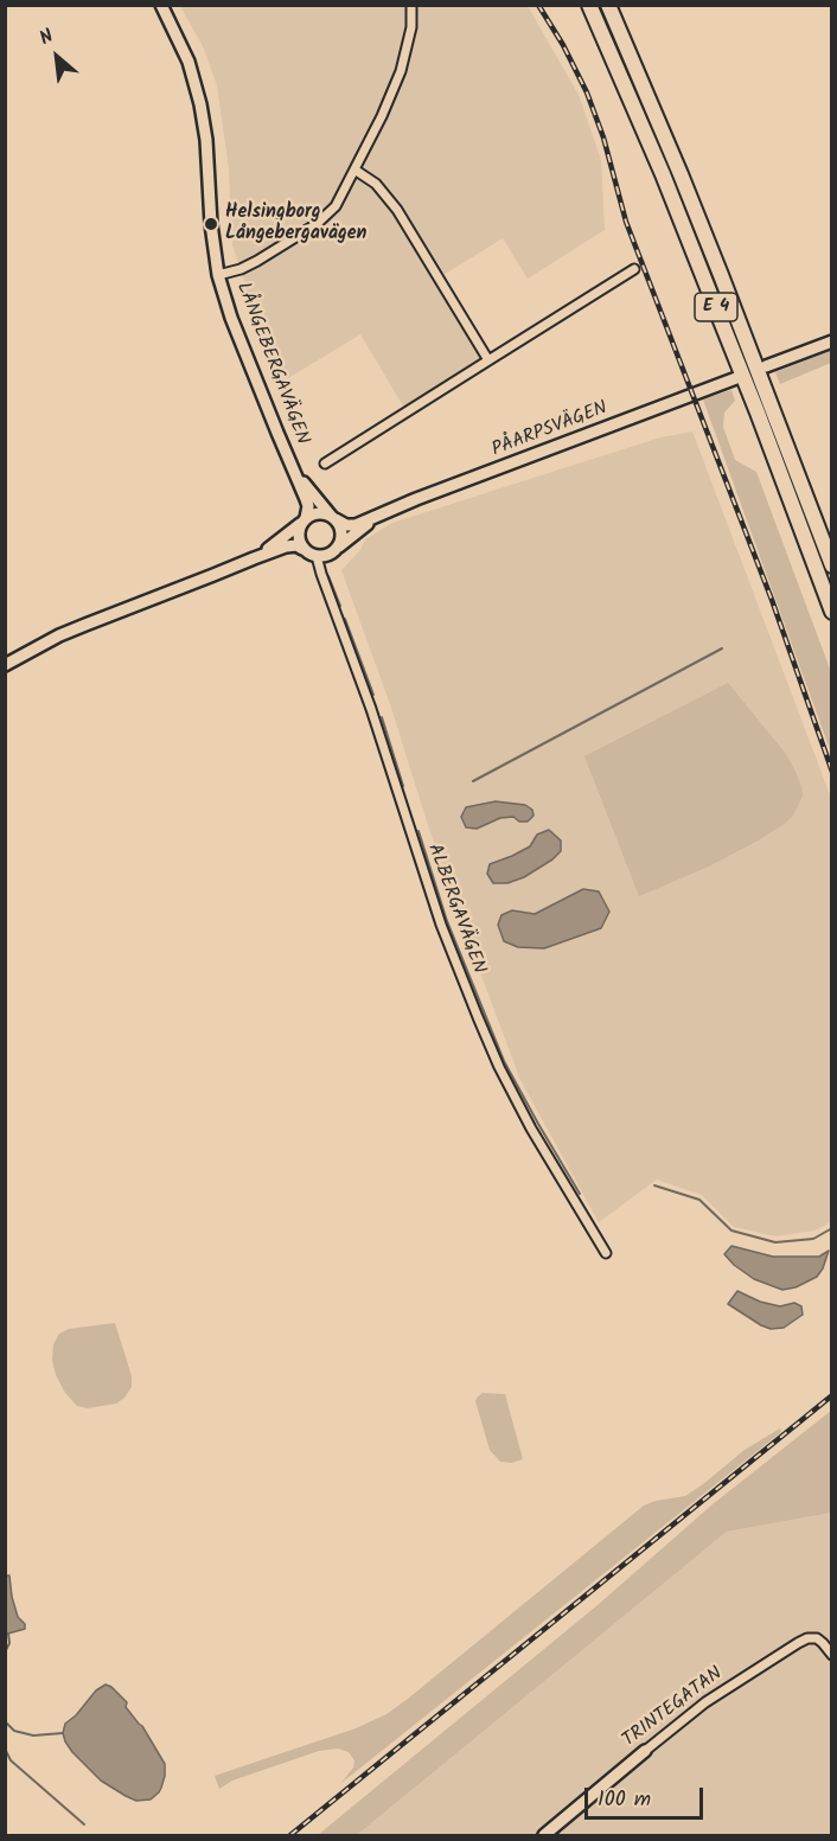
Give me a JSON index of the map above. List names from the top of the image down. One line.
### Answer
{"streets":{"highway":["E 4"],"street":["LÅNGEBERGAVÄGEN","PÅARPSVÄGEN","ALBERGAVÄGEN","TRINTEGATAN"]},"crossings":[["LÅNGEBERGAVÄGEN","PÅARPSVÄGEN"],["LÅNGEBERGAVÄGEN","ALBERGAVÄGEN"],["PÅARPSVÄGEN","ALBERGAVÄGEN"]],"places":["Helsingborg Långebergavägen"],"scale_bar":"100 m","north":"top left"}
